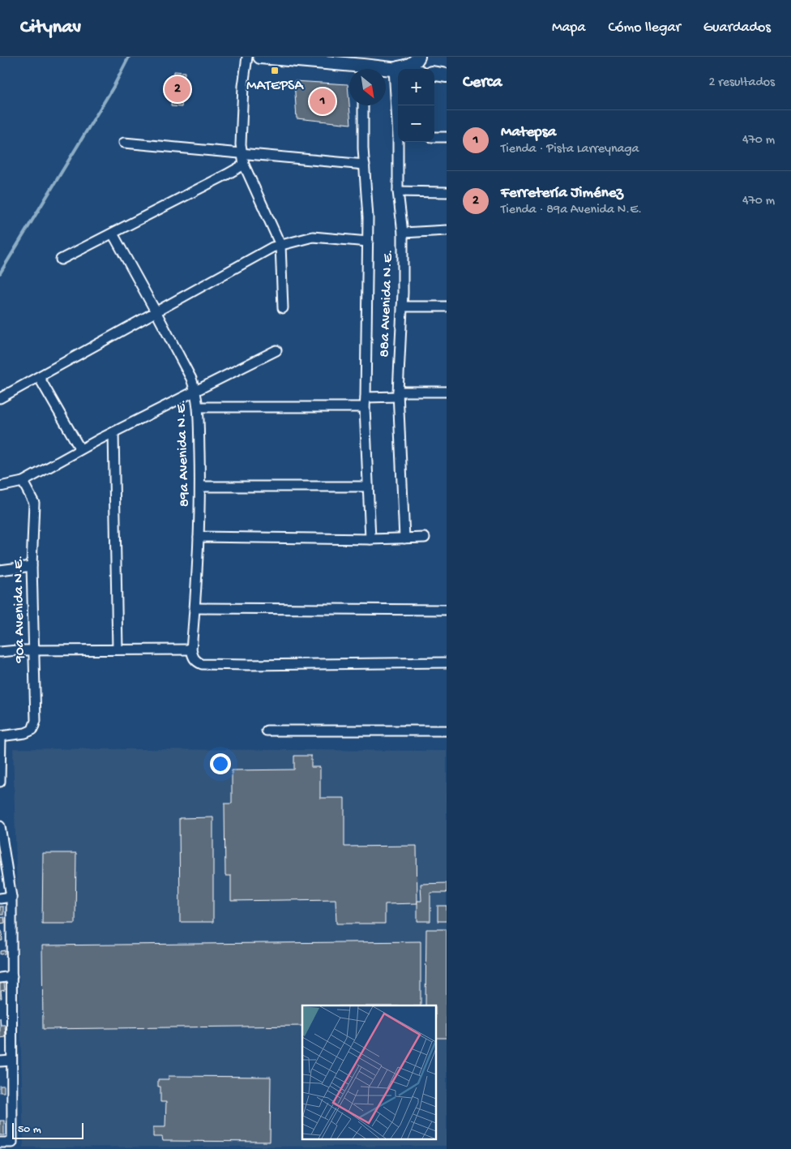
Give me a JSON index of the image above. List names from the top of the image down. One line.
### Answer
{"streets":{"street":["88a Avenida N.E.","89a Avenida N.E.","90a Avenida N.E."]},"places":{"transit":["MATEPSA"]},"scale_bar":"50 m","north":"bottom right","page":{"header":"Citynav","nav":["Mapa","Cómo llegar","Guardados"],"heading":["Cerca","2 resultados"],"map_buttons":["+","−"],"pins":["2","1"],"list":[{"mark":"1","name":"Matepsa","note":"Tienda · Pista Larreynaga","value":"470 m"},{"mark":"2","name":"Ferretería Jiménez","note":"Tienda · 89a Avenida N.E.","value":"470 m"}],"scale":"50 m"}}
